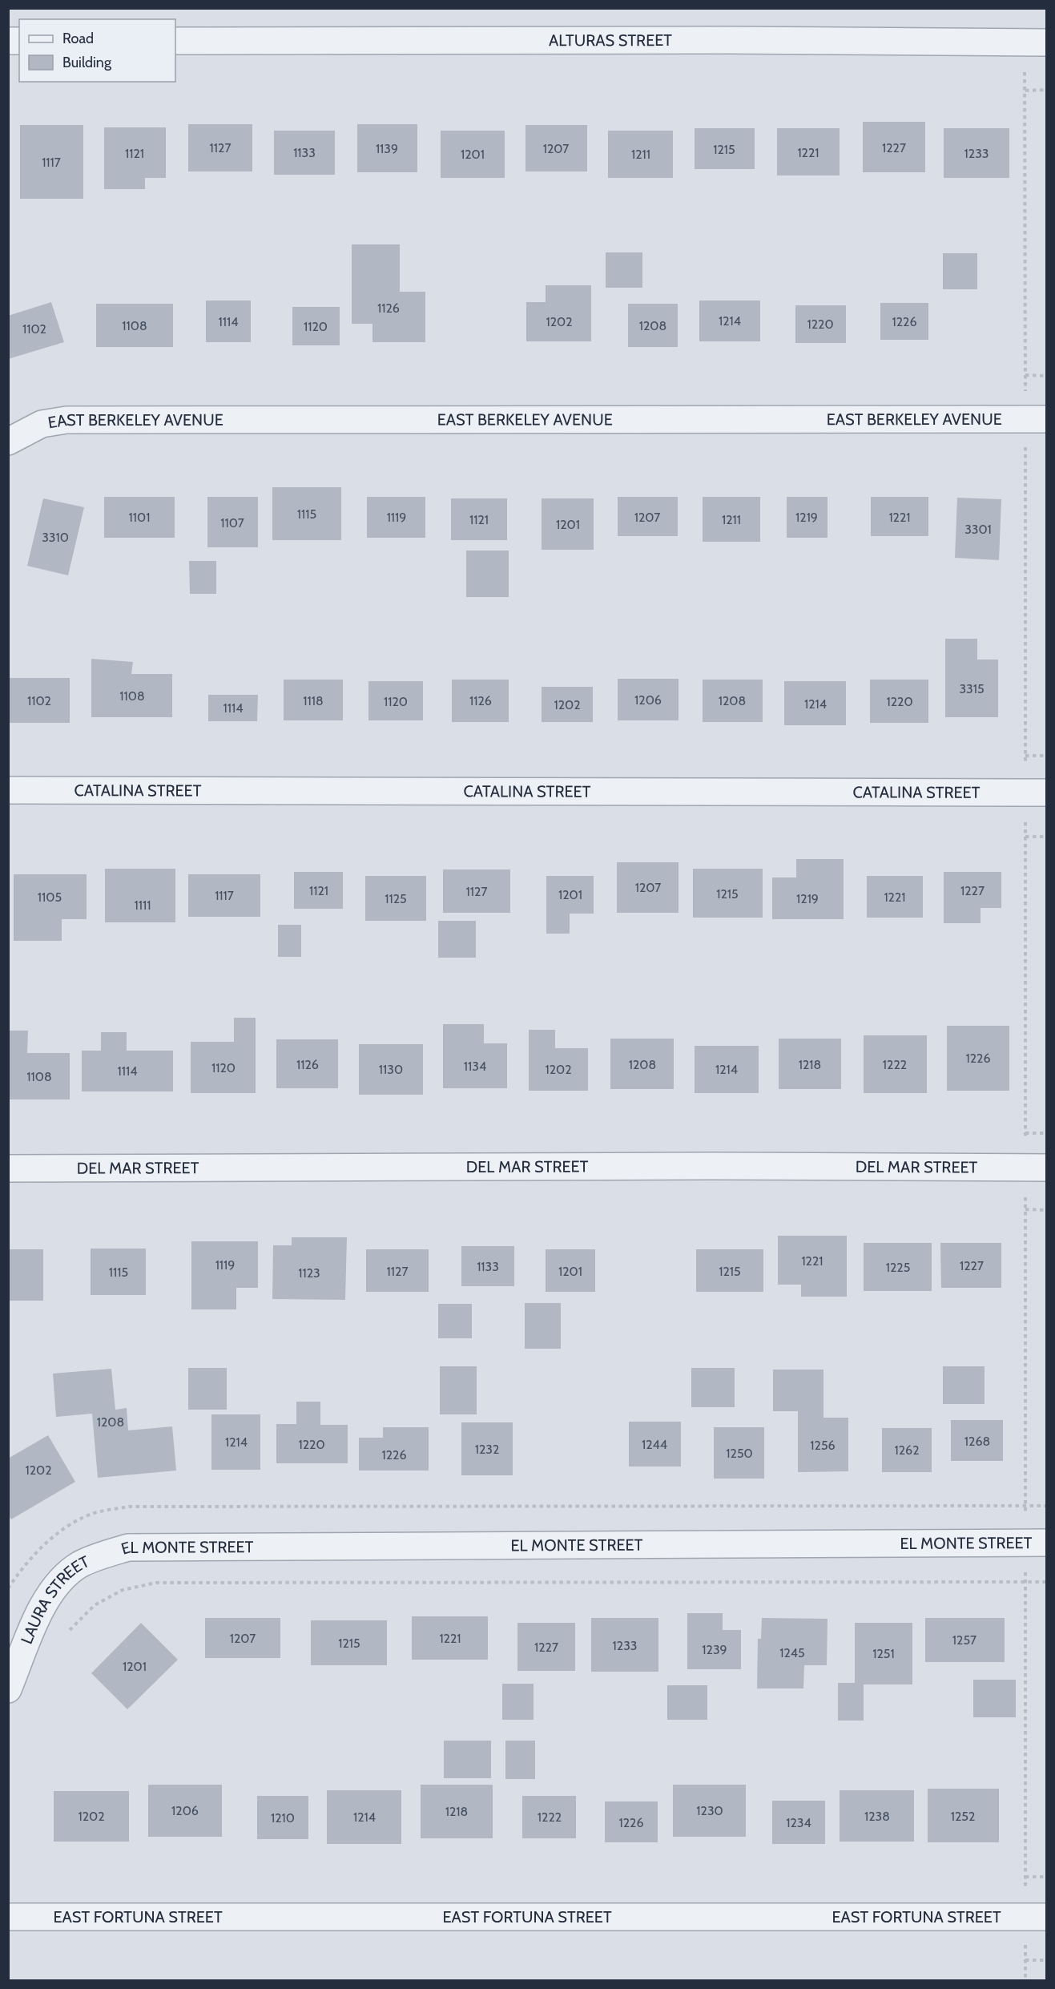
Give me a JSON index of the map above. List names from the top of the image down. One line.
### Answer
{"streets":{"street":["ALTURAS STREET","EAST BERKELEY AVENUE","CATALINA STREET","DEL MAR STREET","EL MONTE STREET","LAURA STREET","EAST FORTUNA STREET"]},"crossings":[["EL MONTE STREET","LAURA STREET"]],"house_numbers":["1127","1227","1139","1207","1215","1133","1221","1121","1233","1201","1211","1117","1126","1214","1114","1202","1226","1220","1108","1208","1120","1102","1115","1101","1119","1207","1219","1221","1121","1211","1107","1201","3301","3310","3315","1108","1206","1102","1118","1126","1208","1120","1220","1214","1202","1114","1207","1121","1227","1127","1215","1201","1117","1105","1221","1125","1219","1111","1226","1126","1208","1218","1222","1134","1120","1130","1202","1214","1114","1108","1221","1119","1227","1133","1225","1127","1201","1215","1115","1123","1208","1268","1214","1220","1244","1256","1232","1262","1250","1226","1202","1207","1221","1257","1215","1233","1227","1239","1245","1251","1201","1206","1230","1218","1202","1238","1252","1214","1222","1210","1226","1234"],"legend":["Road","Building"]}
